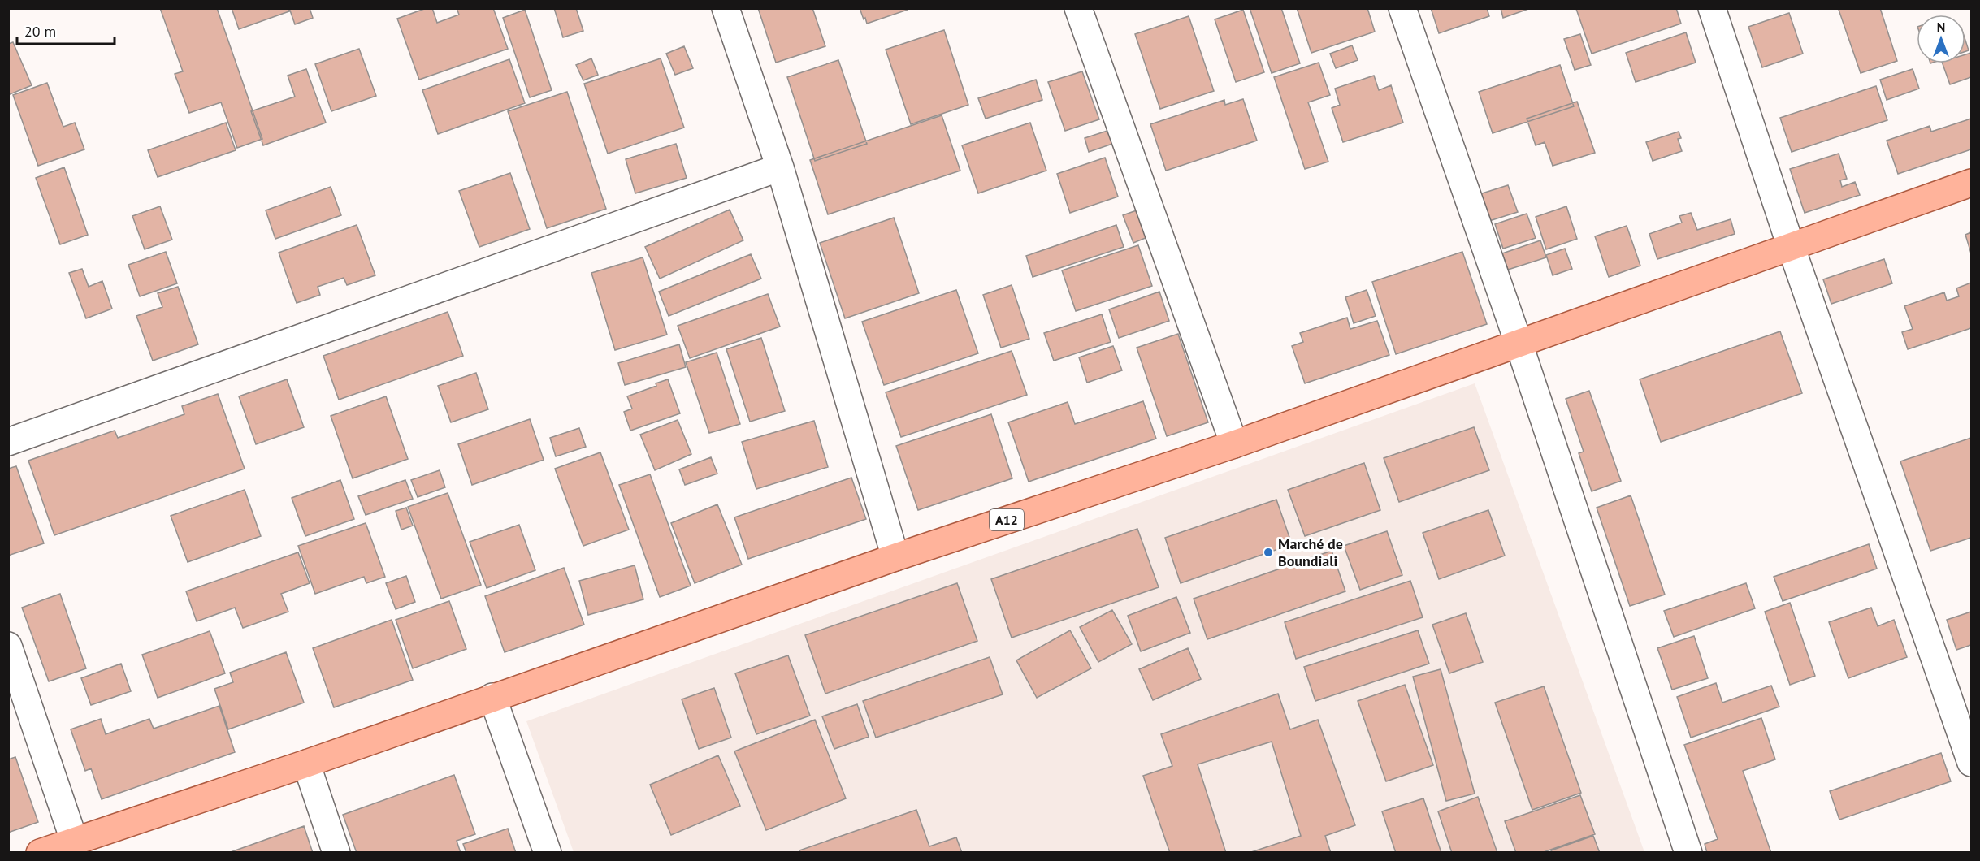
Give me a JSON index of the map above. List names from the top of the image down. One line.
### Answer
{"streets":{"main road":["A12"]},"places":["Marché de Boundiali"],"scale_bar":"20 m","north":"top"}
